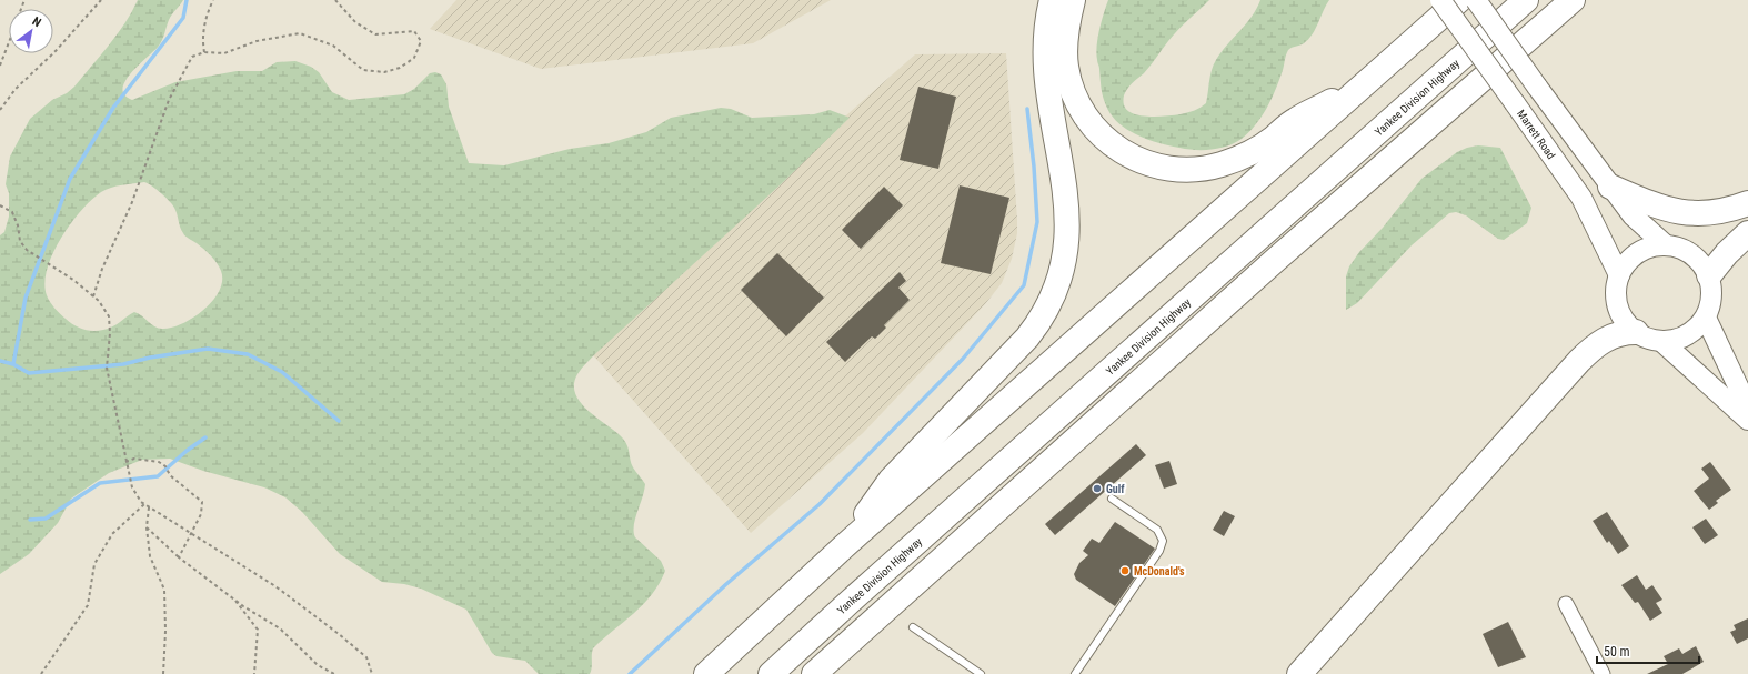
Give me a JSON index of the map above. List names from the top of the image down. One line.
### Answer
{"streets":{"highway":["Yankee Division Highway"],"main road":["Marrett Road"]},"places":["Gulf","McDonald's"],"scale_bar":"50 m","north":"top right"}
